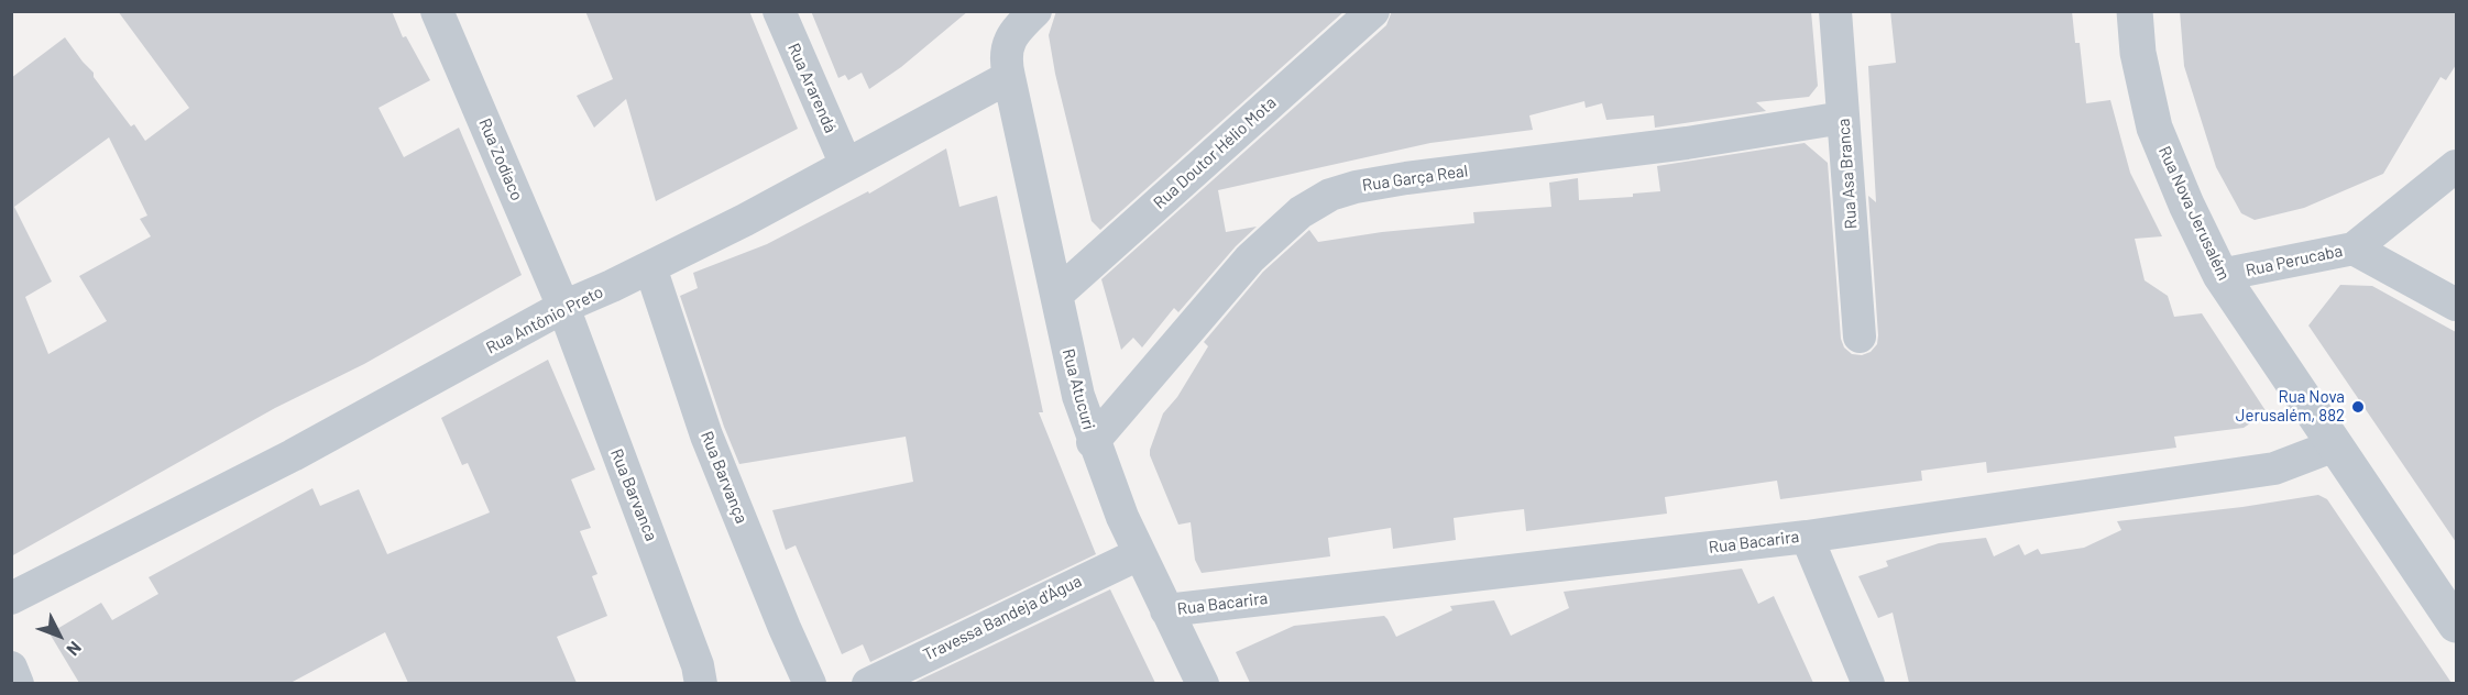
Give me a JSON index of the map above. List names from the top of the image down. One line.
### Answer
{"streets":{"street":["Rua Ararendá","Rua Doutor Hélio Mota","Rua Zodíaco","Rua Asa Branca","Rua Garça Real","Rua Nova Jerusalém","Rua Perucaba","Rua Antônio Preto","Rua Atucuri","Rua Barvança","Rua Barvanca","Rua Bacarira","Travessa Bandeja d'Água"]},"crossings":[["Rua Ararendá","Rua Antônio Preto"],["Rua Doutor Hélio Mota","Rua Atucuri"],["Rua Zodíaco","Rua Antônio Preto"],["Rua Zodíaco","Rua Barvanca"],["Rua Asa Branca","Rua Garça Real"],["Rua Garça Real","Rua Atucuri"],["Rua Nova Jerusalém","Rua Perucaba"],["Rua Nova Jerusalém","Rua Bacarira"],["Rua Antônio Preto","Rua Atucuri"],["Rua Antônio Preto","Rua Barvança"],["Rua Antônio Preto","Rua Barvanca"],["Rua Atucuri","Rua Bacarira"],["Rua Atucuri","Travessa Bandeja d'Água"]],"places":["Rua Nova Jerusalém, 882"],"north":"bottom right"}
